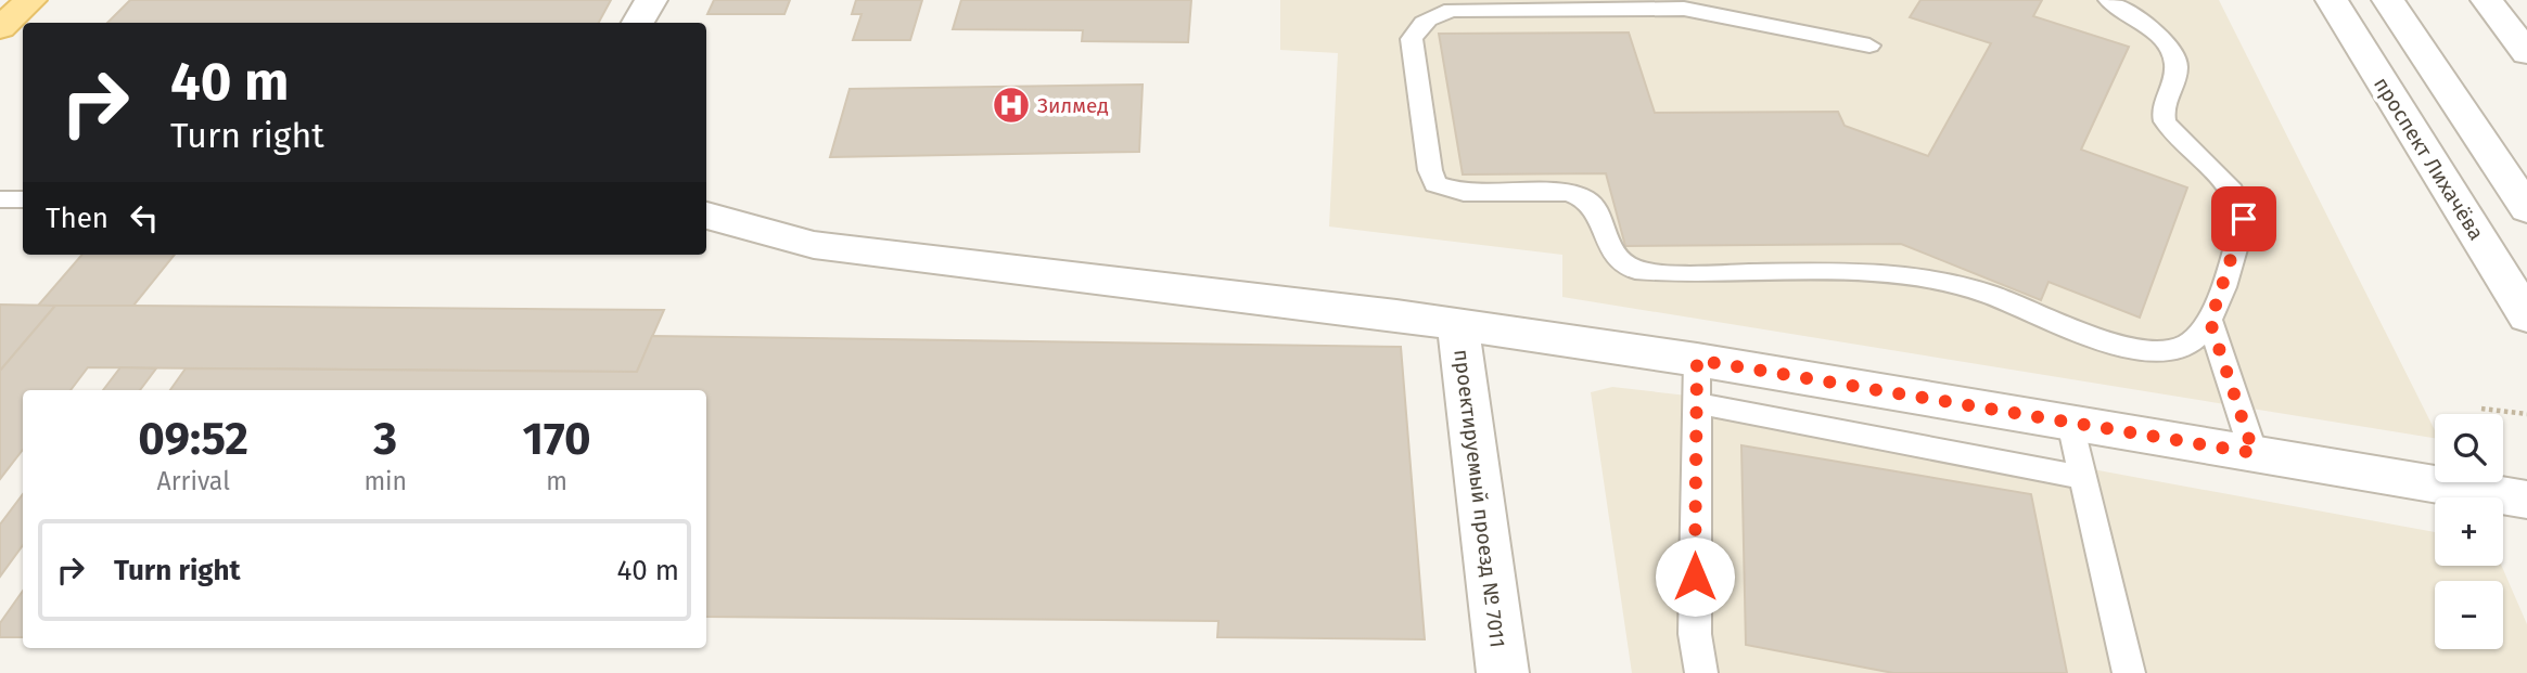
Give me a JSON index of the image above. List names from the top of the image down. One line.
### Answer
{"streets":{"street":["проспект Лихачёва","проектируемый проезд № 7011"]},"places":{"hospital":["Зилмед"]},"page":{"turn":["40 m","Turn right"],"then":"Then","eta":["09:52","Arrival","3","min","170","m"],"map_buttons":["+","−"],"list":[{"name":"Turn right","value":"40 m"}]}}
